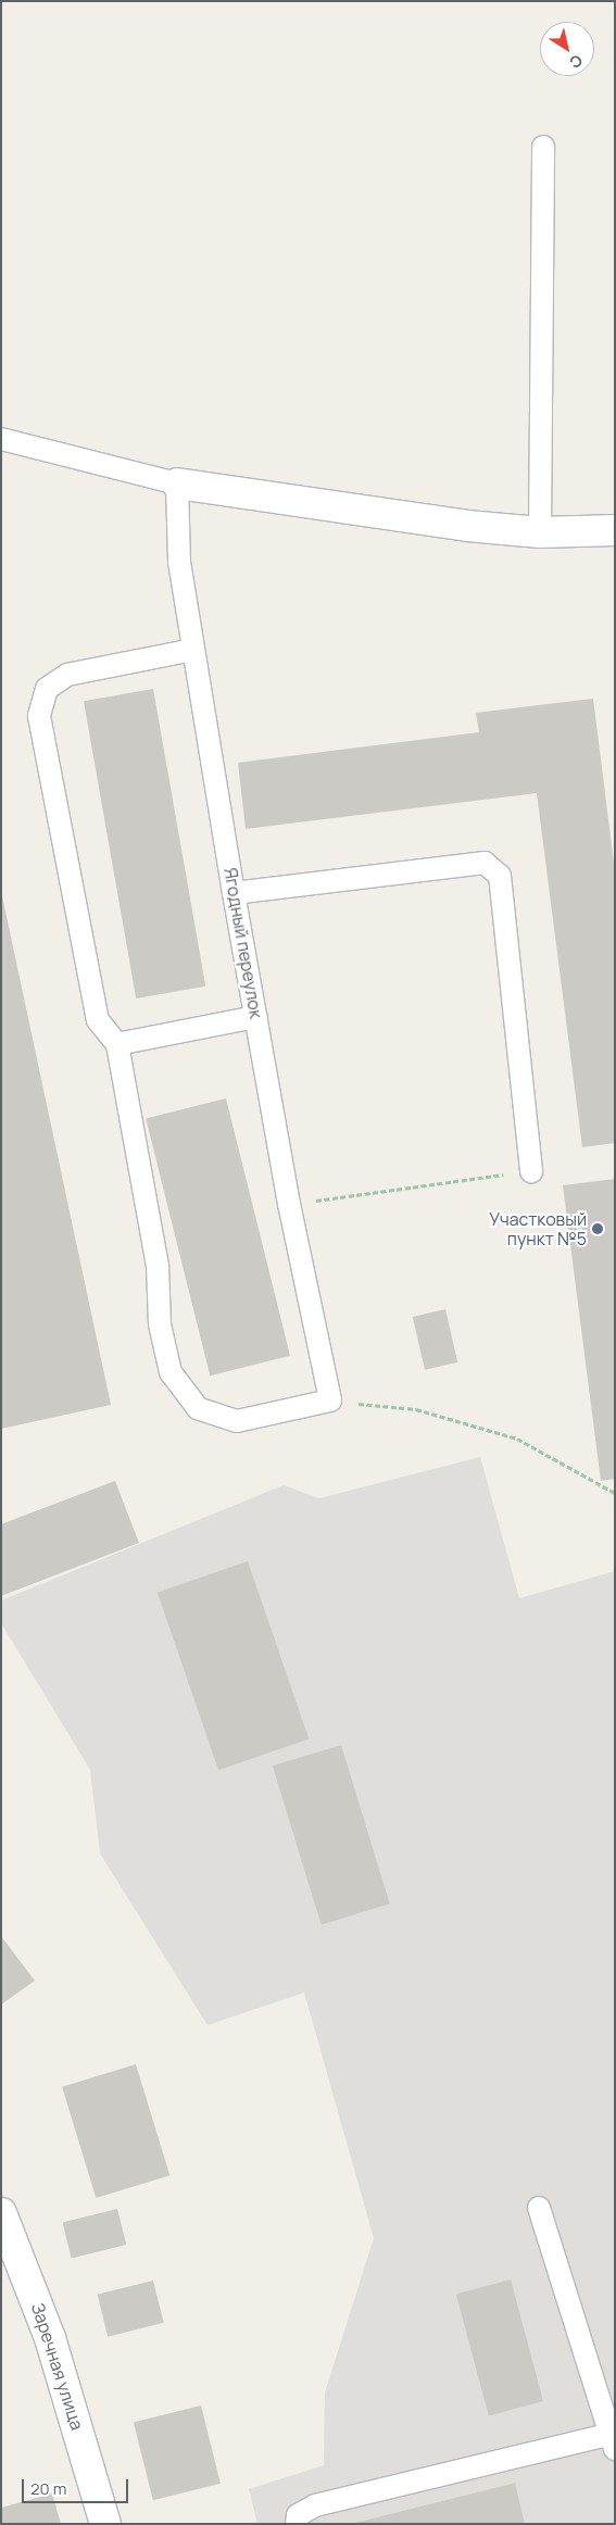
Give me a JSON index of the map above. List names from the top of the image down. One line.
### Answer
{"streets":{"street":["Заречная улица"],"lane":["Ягодный переулок"]},"places":["Участковый пункт №5"],"scale_bar":"20 m","north":"bottom right"}
